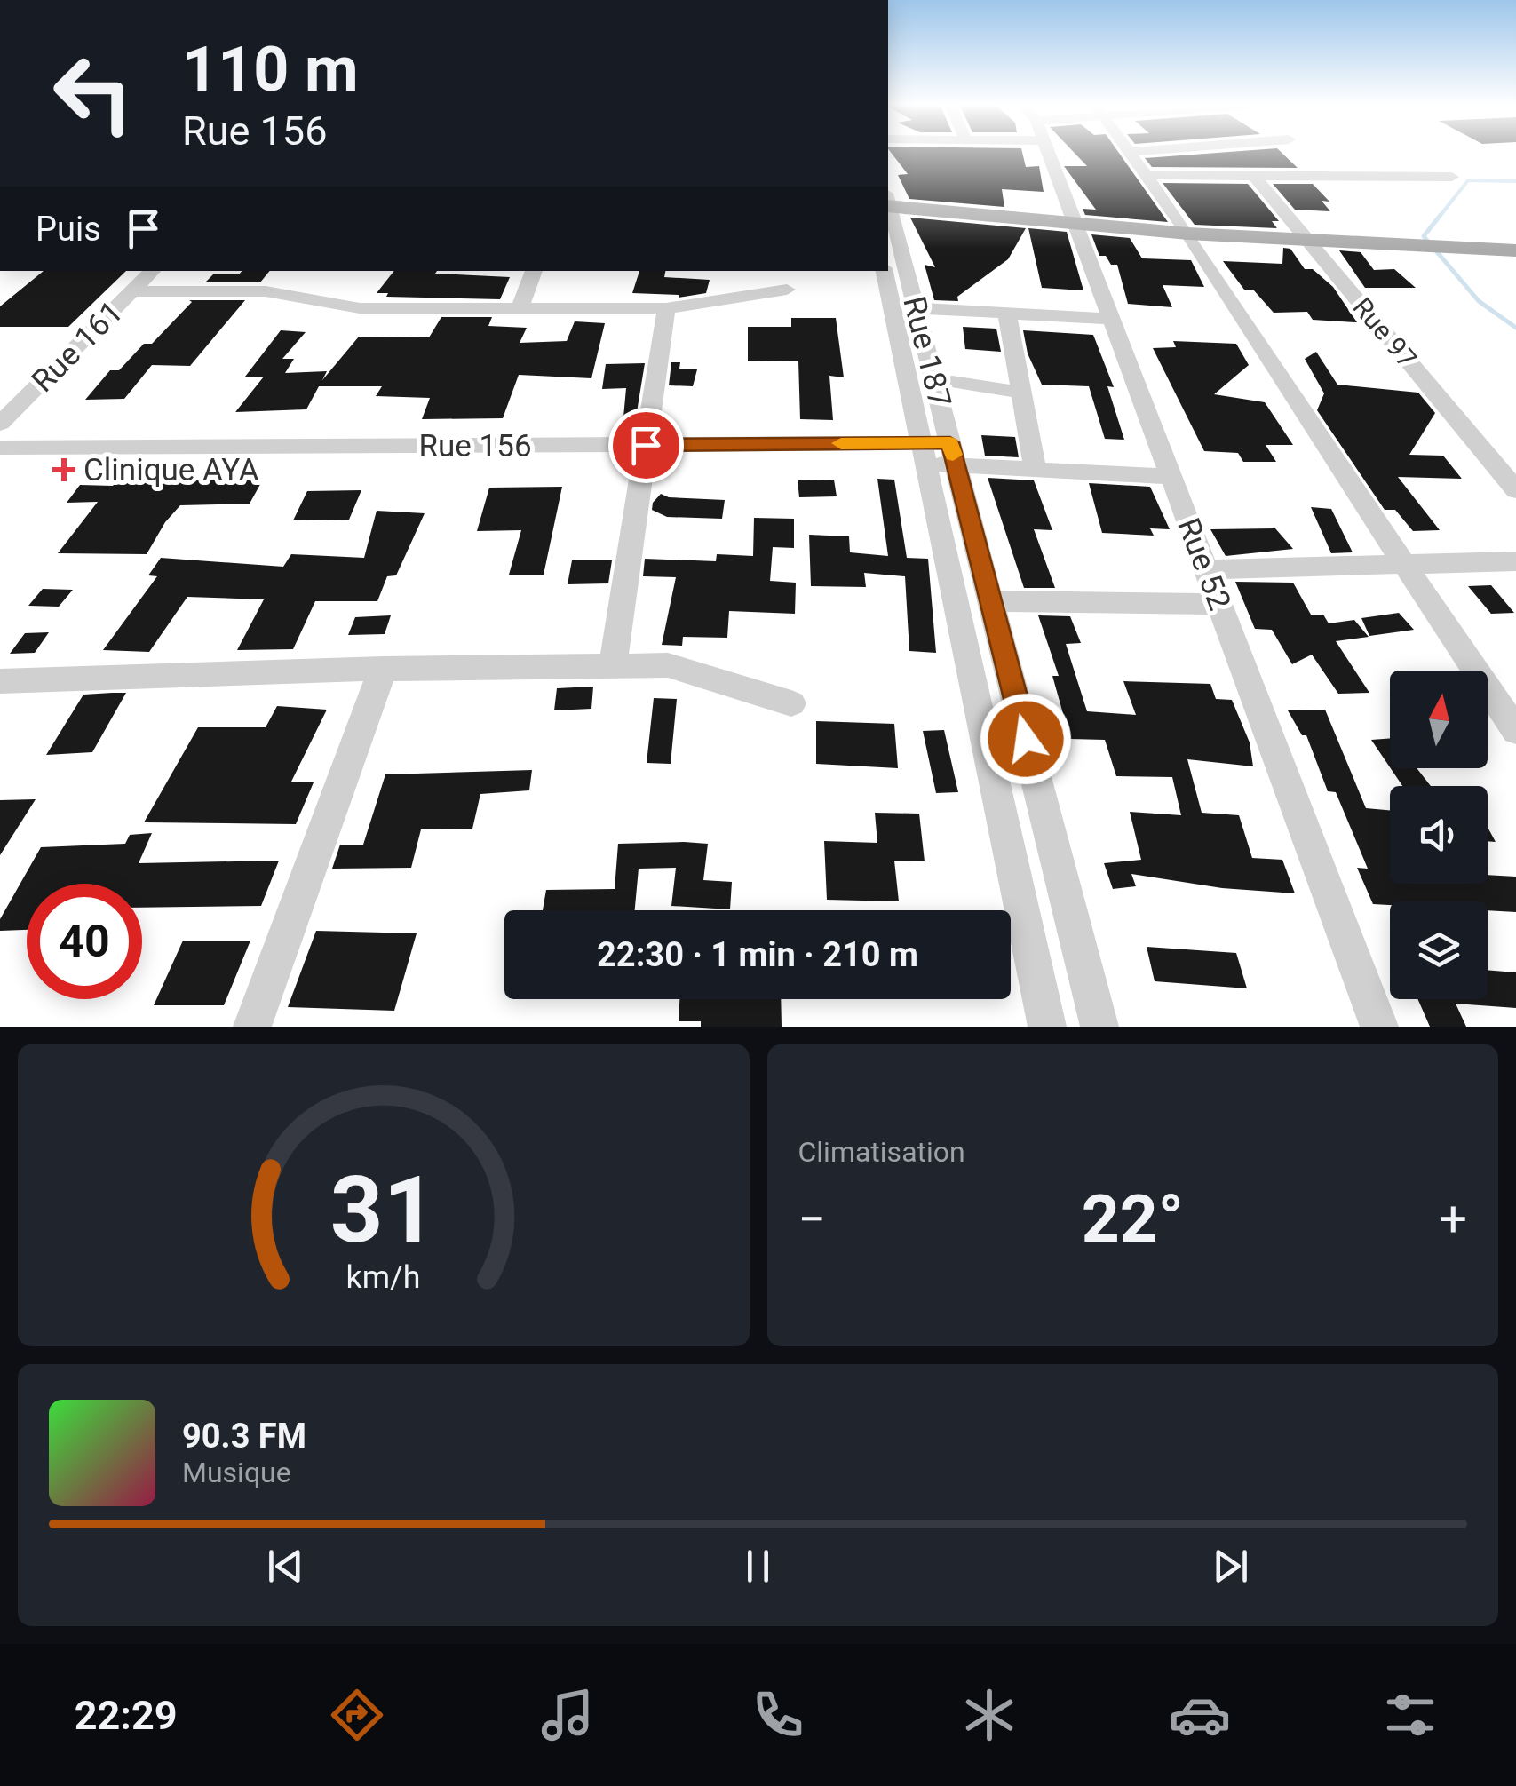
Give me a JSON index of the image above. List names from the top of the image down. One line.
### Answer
{"streets":{"street":["Rue 97","Rue 161","Rue 187","Rue 156","Rue 52"]},"crossings":[["Rue 187","Rue 156"],["Rue 156","Rue 52"]],"places":{"health":["Clinique AYA"]},"north":"top","page":{"turn":["110 m","Rue 156"],"then":"Puis","limit":"40","trip":"22:30 · 1 min · 210 m","tile":"Climatisation","heat":["−","22°","+"],"song":["90.3 FM","Musique"],"tabs":"22:29","gauge":["31","km/h"]}}
